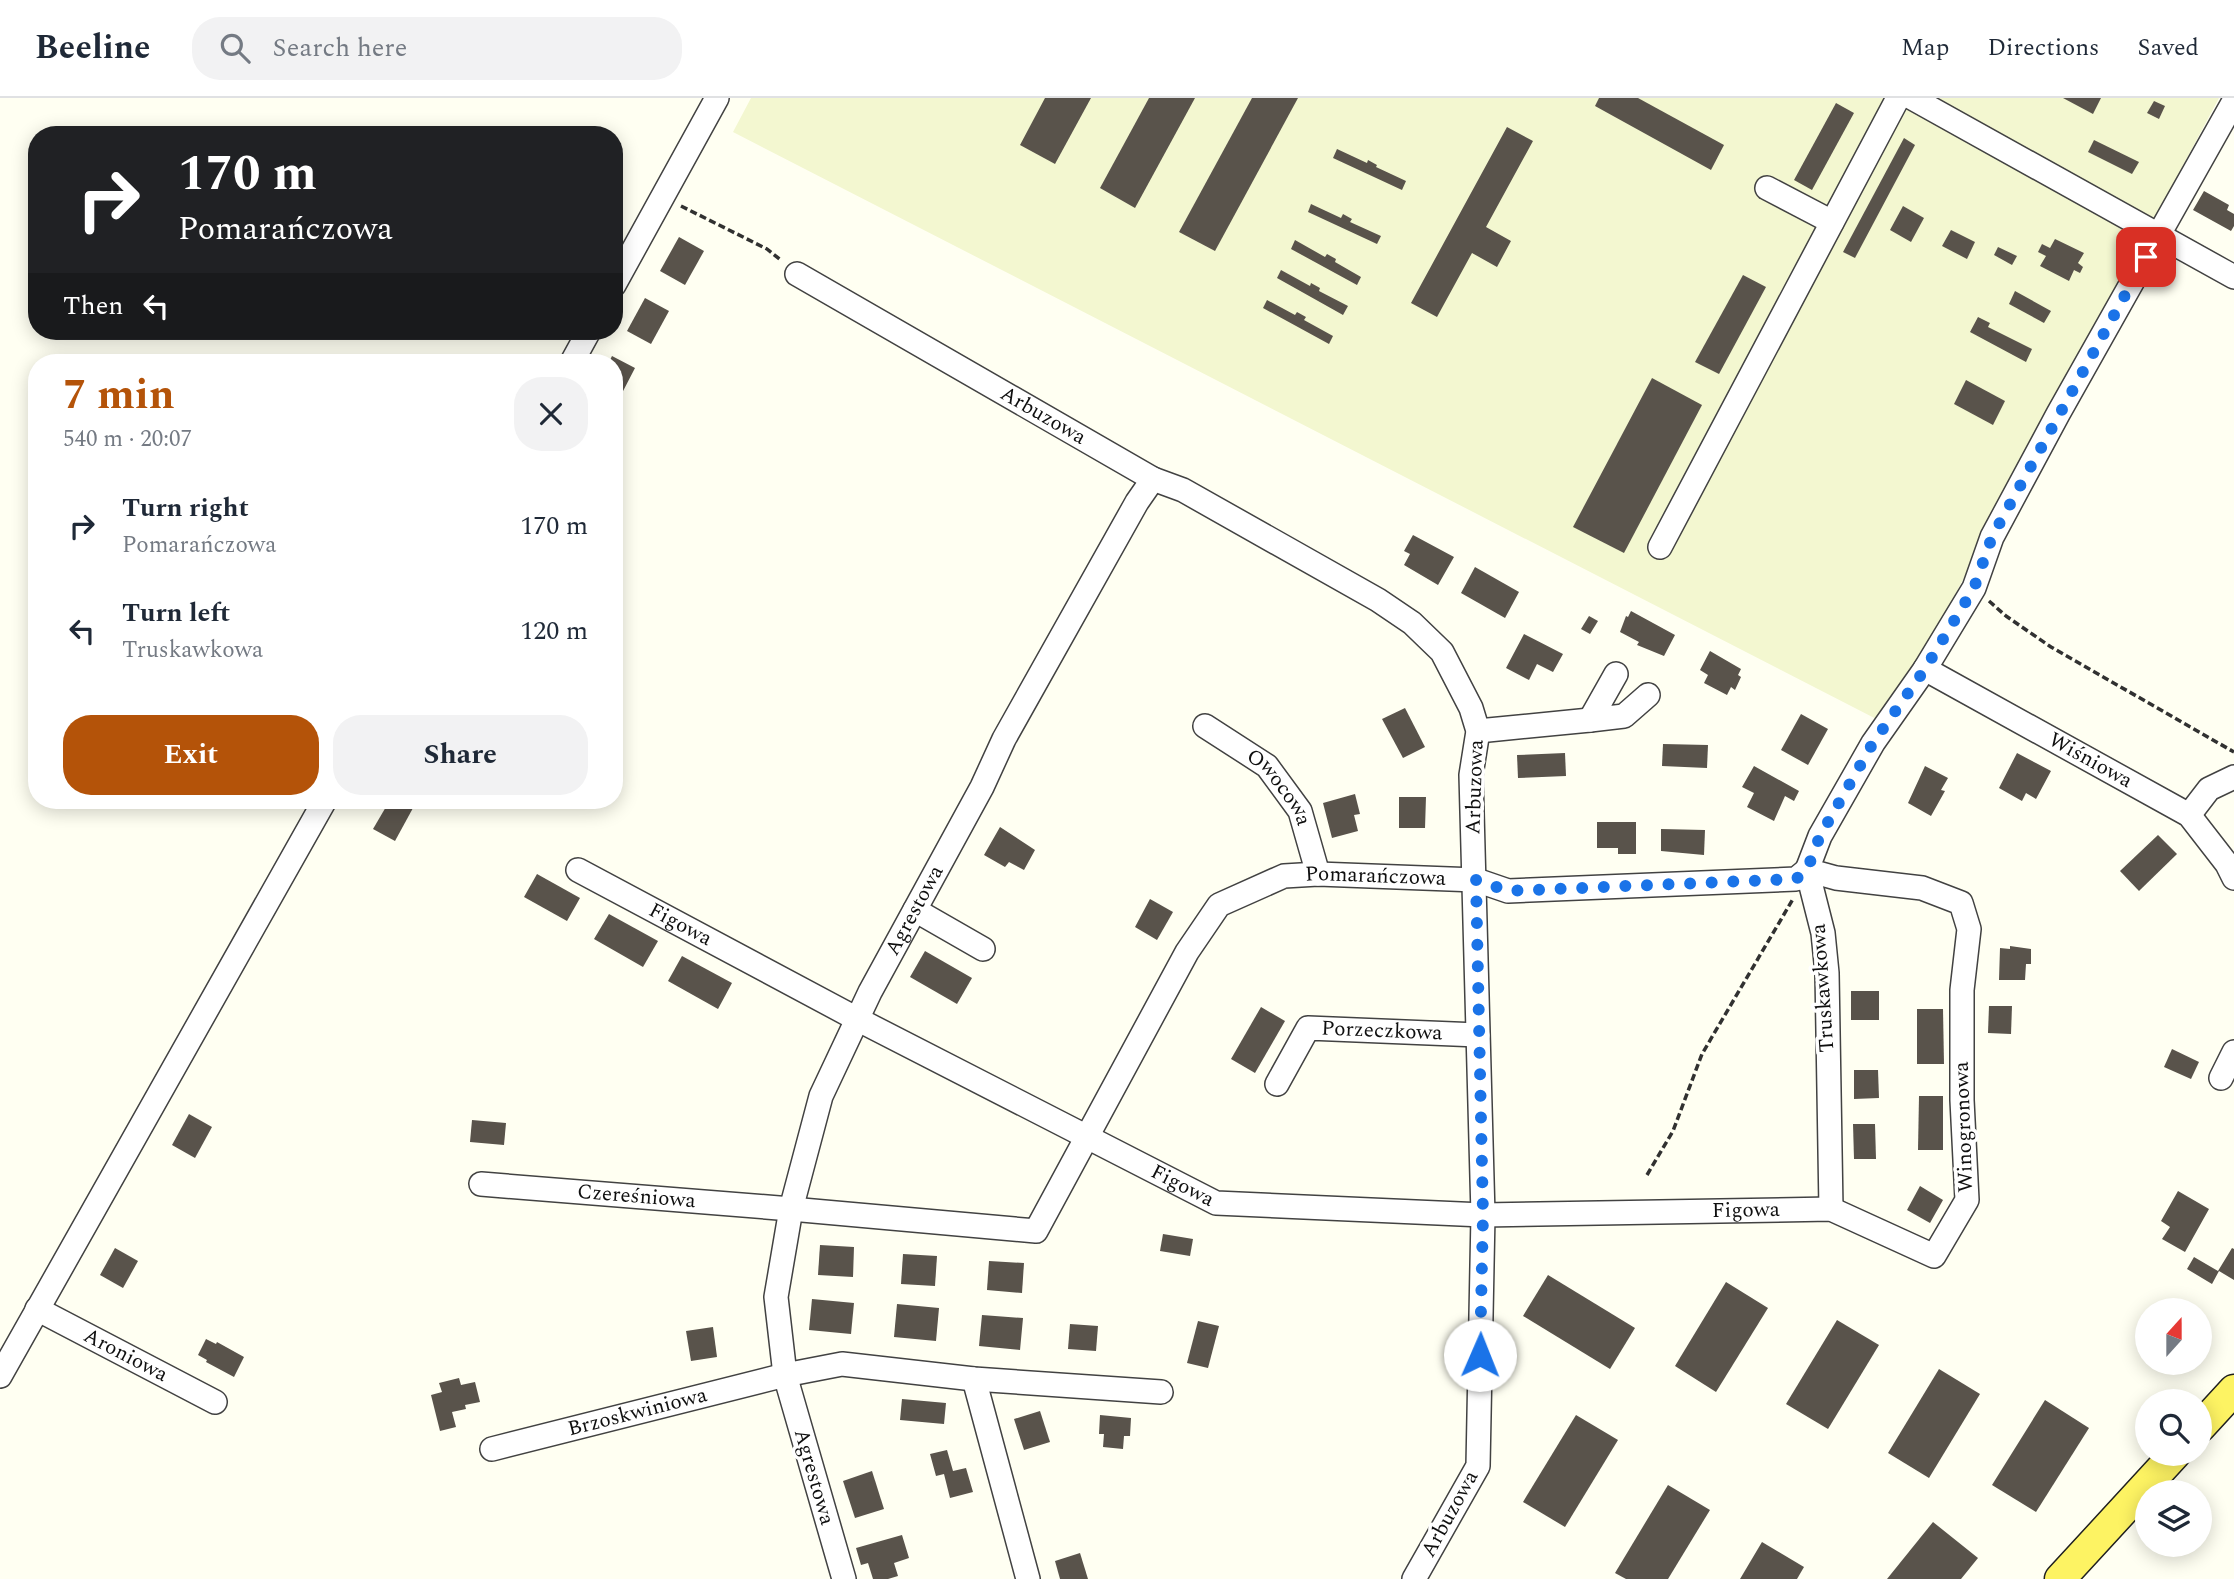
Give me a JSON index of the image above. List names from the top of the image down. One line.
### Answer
{"streets":{"street":["Arbuzowa","Wiśniowa","Owocowa","Pomarańczowa","Agrestowa","Figowa","Truskawkowa","Porzeczkowa","Winogronowa","Czereśniowa","Aroniowa","Brzoskwiniowa"]},"crossings":[["Arbuzowa","Pomarańczowa"],["Arbuzowa","Agrestowa"],["Arbuzowa","Figowa"],["Arbuzowa","Porzeczkowa"],["Owocowa","Pomarańczowa"],["Pomarańczowa","Agrestowa"],["Pomarańczowa","Figowa"],["Pomarańczowa","Truskawkowa"],["Pomarańczowa","Winogronowa"],["Pomarańczowa","Czereśniowa"],["Agrestowa","Figowa"],["Agrestowa","Czereśniowa"],["Agrestowa","Brzoskwiniowa"],["Figowa","Truskawkowa"],["Figowa","Winogronowa"]],"north":"top","page":{"header":"Beeline","search":"Search here","nav":["Map","Directions","Saved"],"turn":["170 m","Pomarańczowa"],"then":"Then","heading":["7 min","540 m · 20:07"],"list":[{"name":"Turn right","note":"Pomarańczowa","value":"170 m"},{"name":"Turn left","note":"Truskawkowa","value":"120 m"}],"buttons":["Exit","Share"]}}
